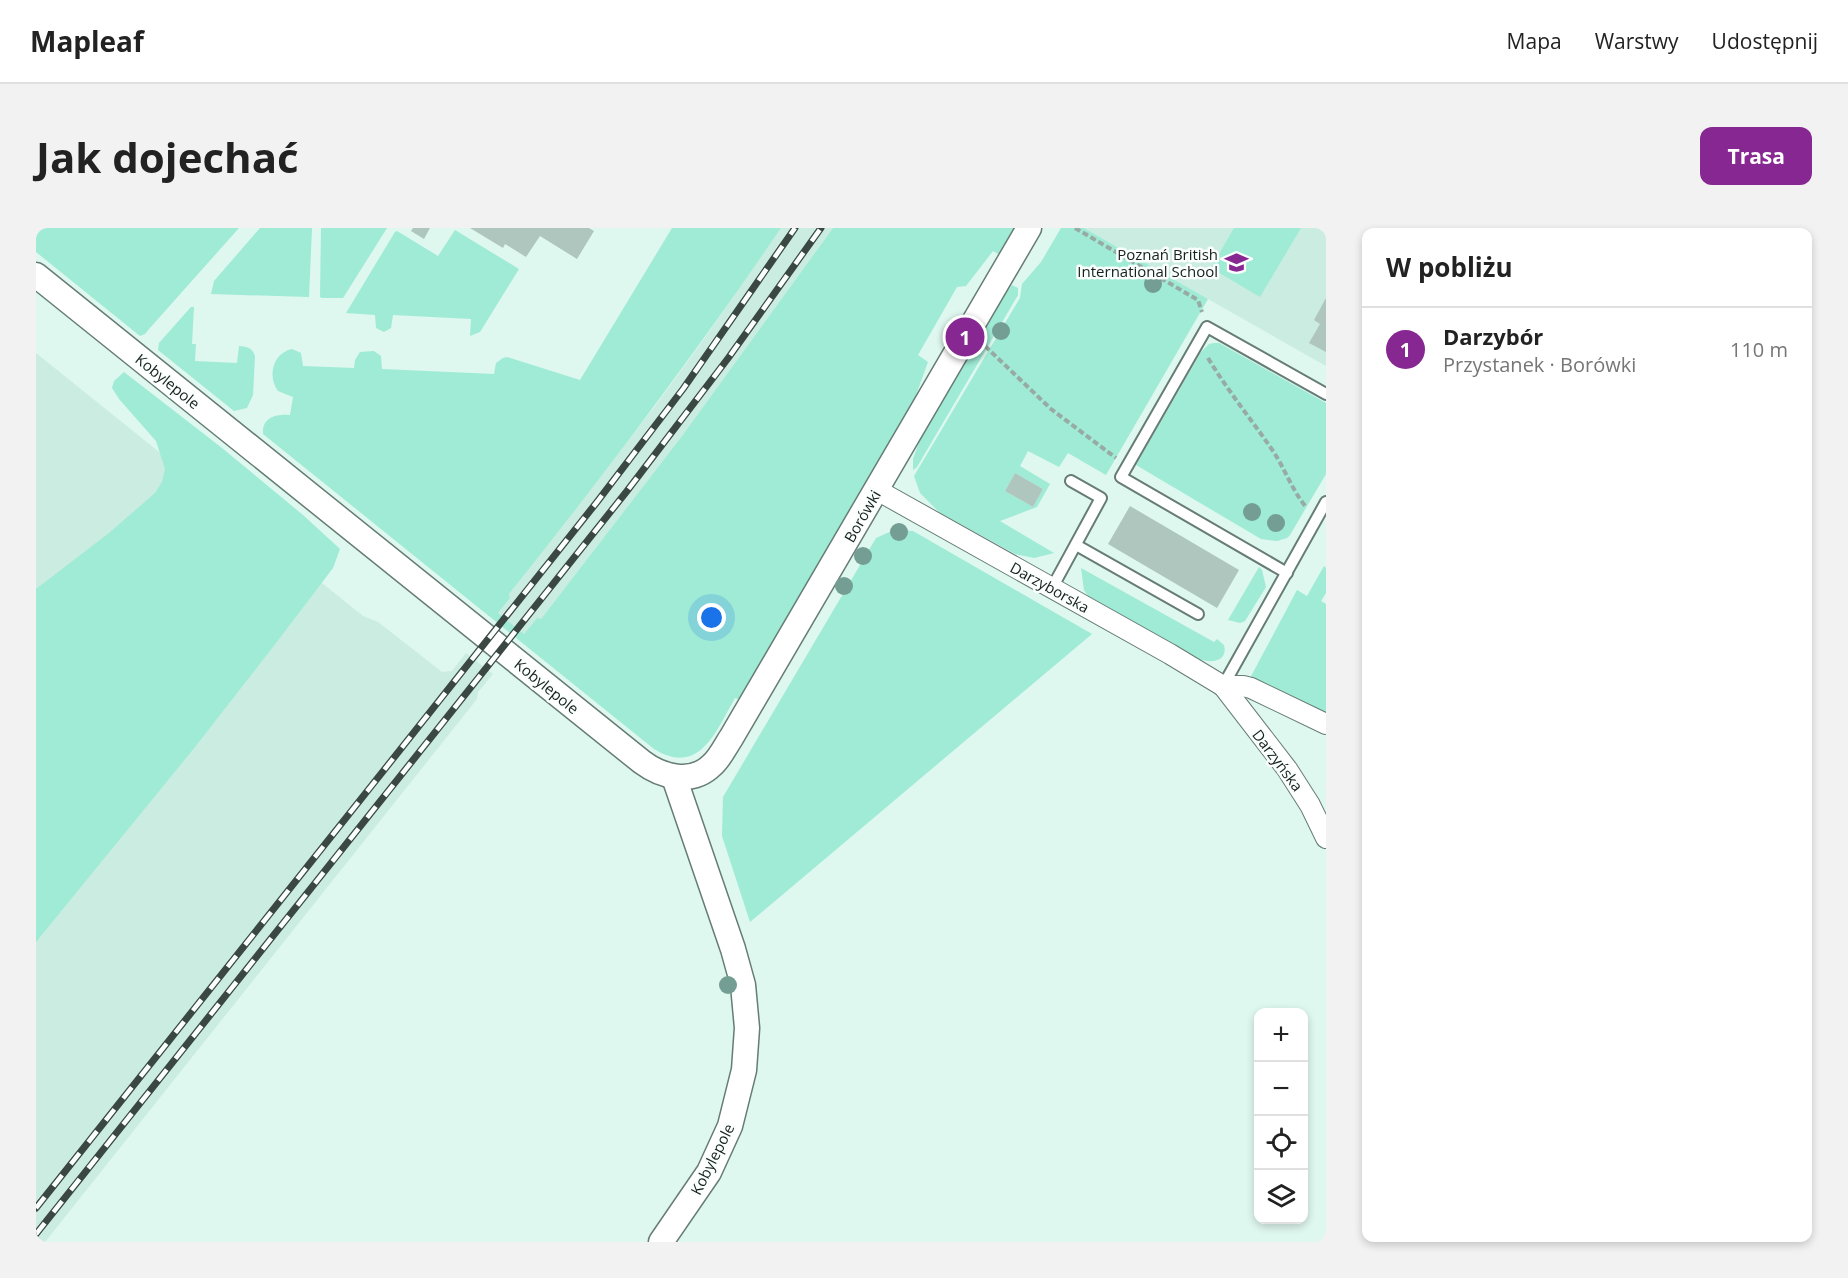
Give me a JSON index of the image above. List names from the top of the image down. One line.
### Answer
{"streets":{"street":["Kobylepole","Borówki","Darzyborska","Darzyńska"]},"crossings":[["Kobylepole","Borówki"],["Borówki","Darzyborska"],["Darzyborska","Darzyńska"]],"places":{"school or university":["Poznań British International School"]},"page":{"header":"Mapleaf","nav":["Mapa","Warstwy","Udostępnij"],"buttons":"Trasa","title":"Jak dojechać","heading":"W pobliżu","list":[{"mark":"1","name":"Darzybór","note":"Przystanek · Borówki","value":"110 m"}],"pins":"1","map_buttons":["+","−"]}}
